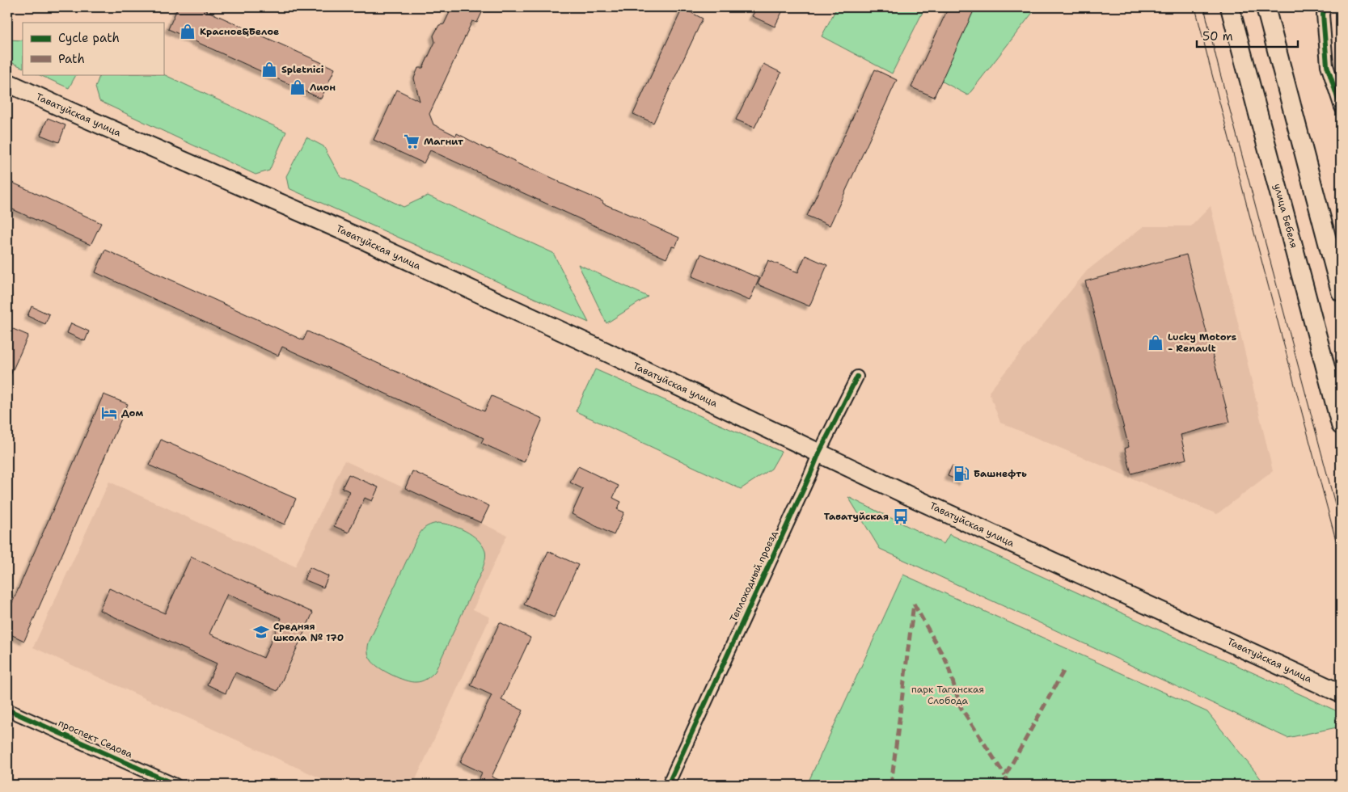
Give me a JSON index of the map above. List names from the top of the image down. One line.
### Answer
{"streets":{"main road":["Таватуйская улица","улица Бебеля"],"street":["Теплоходный проезд","проспект Седова"]},"crossings":[["Таватуйская улица","Теплоходный проезд"]],"parks":["парк Таганская Слобода"],"places":{"shop":["Красное&Белое","Spletnici","Лион","Lucky Motors - Renault"],"supermarket":["Магнит"],"hotel":["Дом"],"fuel station":["Башнефть"],"bus stop":["Таватуйская"],"school or university":["Средняя школа № 170"]},"legend":["Cycle path","Path"],"scale_bar":"50 m"}
